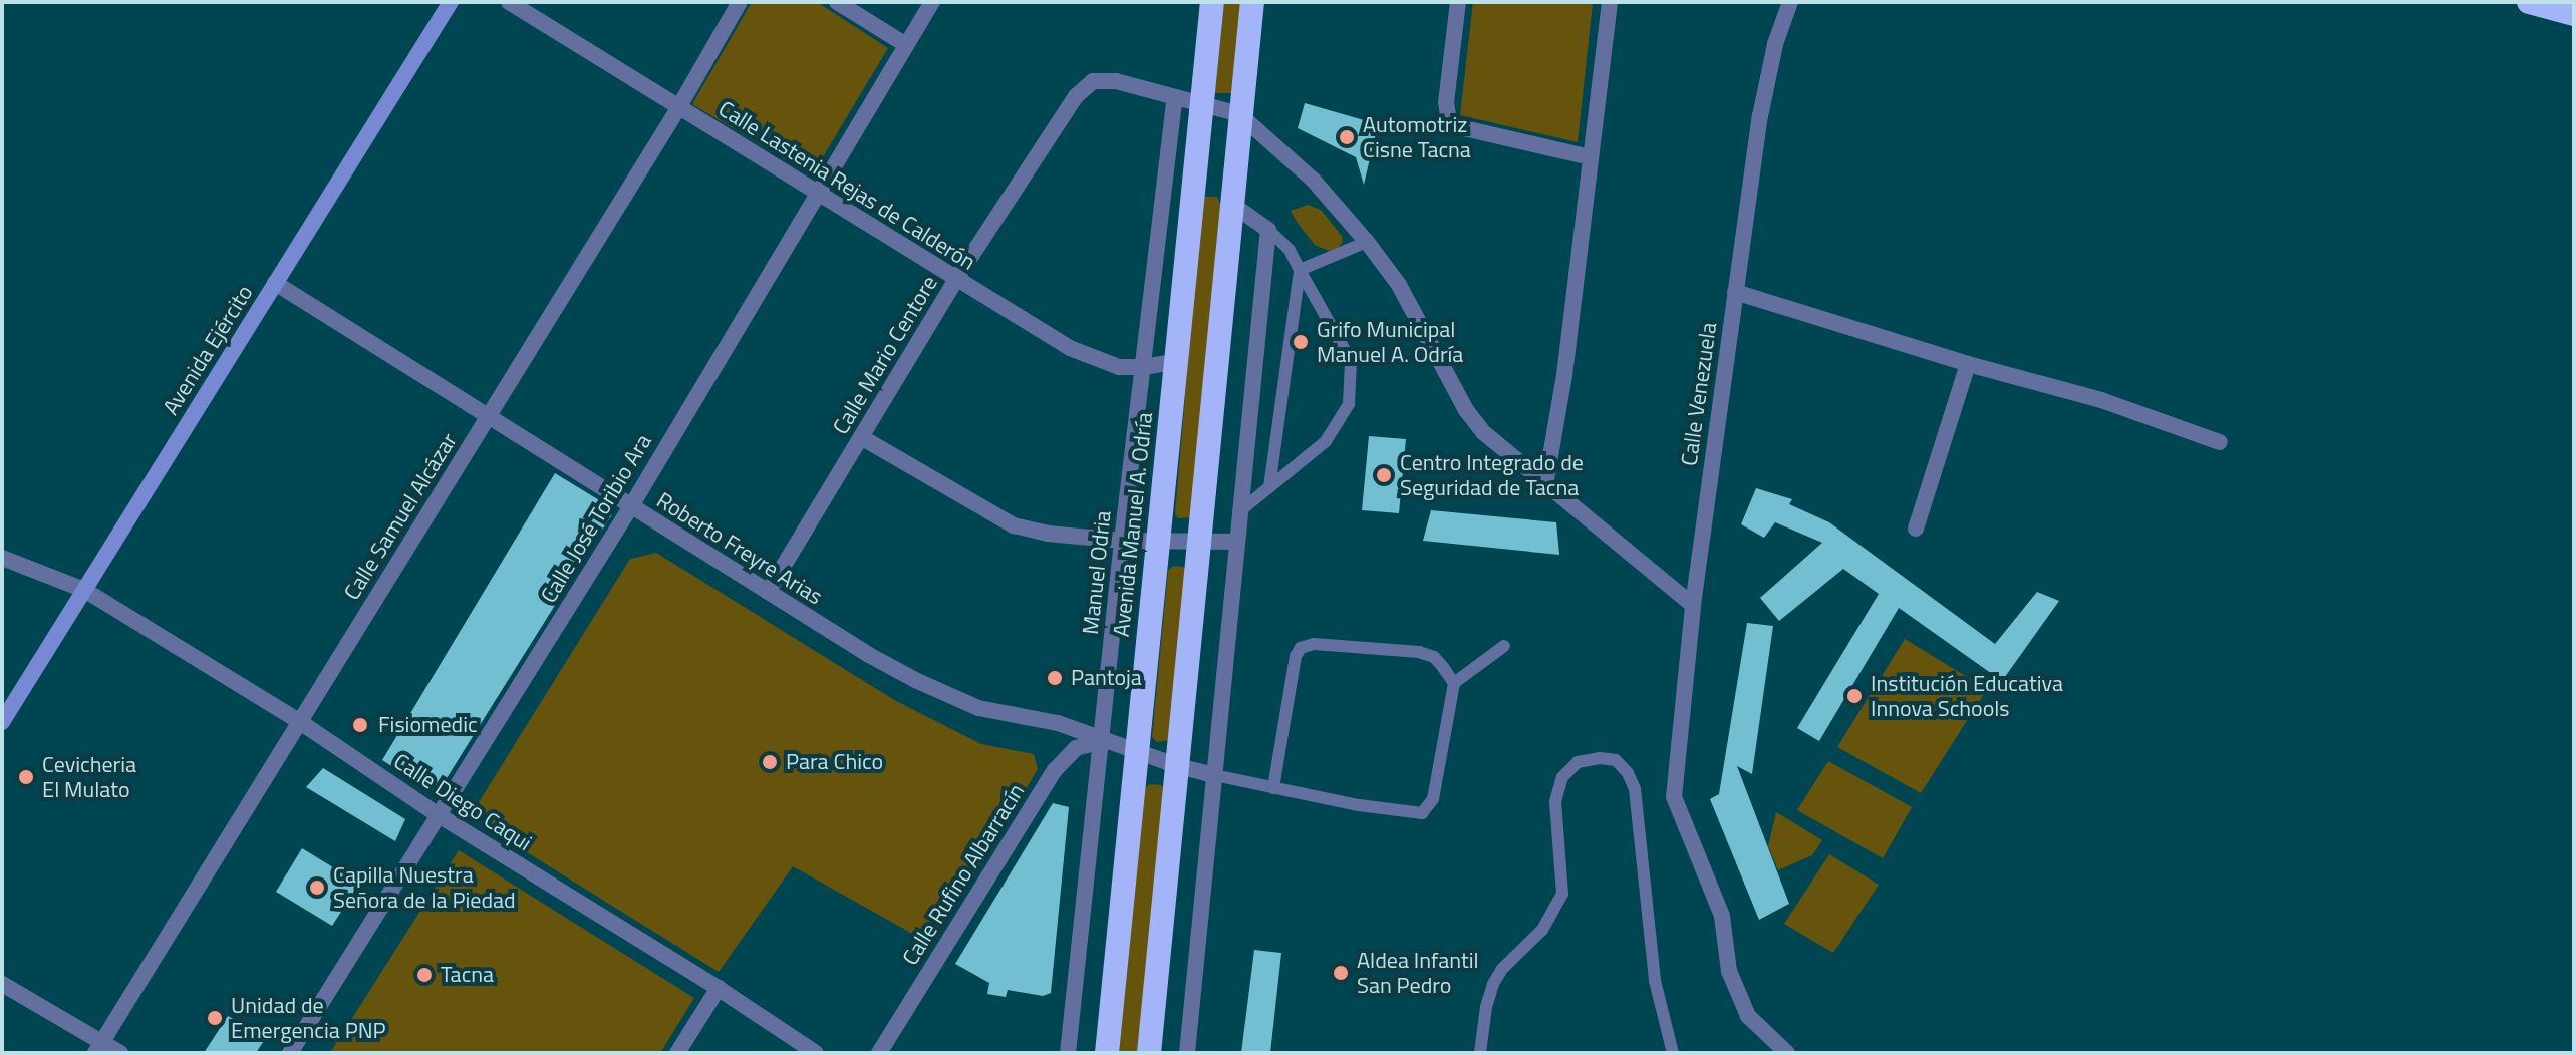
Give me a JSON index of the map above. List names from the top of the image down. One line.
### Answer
{"streets":{"highway":["Avenida Manuel A. Odría"],"main road":["Avenida Ejército"],"street":["Calle Lastenia Rejas de Calderón","Calle Mario Centore","Calle Venezuela","Calle Samuel Alcázar","Calle José Toribio Ara","Roberto Freyre Arias","Manuel Odria","Calle Diego Caqui","Calle Rufino Albarracín"]},"crossings":[["Calle Lastenia Rejas de Calderón","Calle Mario Centore"],["Calle Lastenia Rejas de Calderón","Calle Samuel Alcázar"],["Calle Lastenia Rejas de Calderón","Calle José Toribio Ara"],["Calle Lastenia Rejas de Calderón","Avenida Manuel A. Odría"],["Calle Lastenia Rejas de Calderón","Manuel Odria"],["Avenida Ejército","Roberto Freyre Arias"],["Avenida Ejército","Calle Diego Caqui"],["Calle Mario Centore","Avenida Manuel A. Odría"],["Calle Mario Centore","Roberto Freyre Arias"],["Calle Mario Centore","Manuel Odria"],["Calle Samuel Alcázar","Roberto Freyre Arias"],["Calle Samuel Alcázar","Calle Diego Caqui"],["Calle José Toribio Ara","Roberto Freyre Arias"],["Calle José Toribio Ara","Calle Diego Caqui"],["Avenida Manuel A. Odría","Roberto Freyre Arias"],["Roberto Freyre Arias","Manuel Odria"],["Roberto Freyre Arias","Calle Rufino Albarracín"],["Manuel Odria","Calle Rufino Albarracín"]],"places":["Automotriz Cisne Tacna","Grifo Municipal Manuel A. Odría","Centro Integrado de Seguridad de Tacna","Pantoja","Institución Educativa Innova Schools","Fisiomedic","Para Chico","Cevicheria El Mulato","Capilla Nuestra Señora de la Piedad","Aldea Infantil San Pedro","Tacna","Unidad de Emergencia PNP"]}
